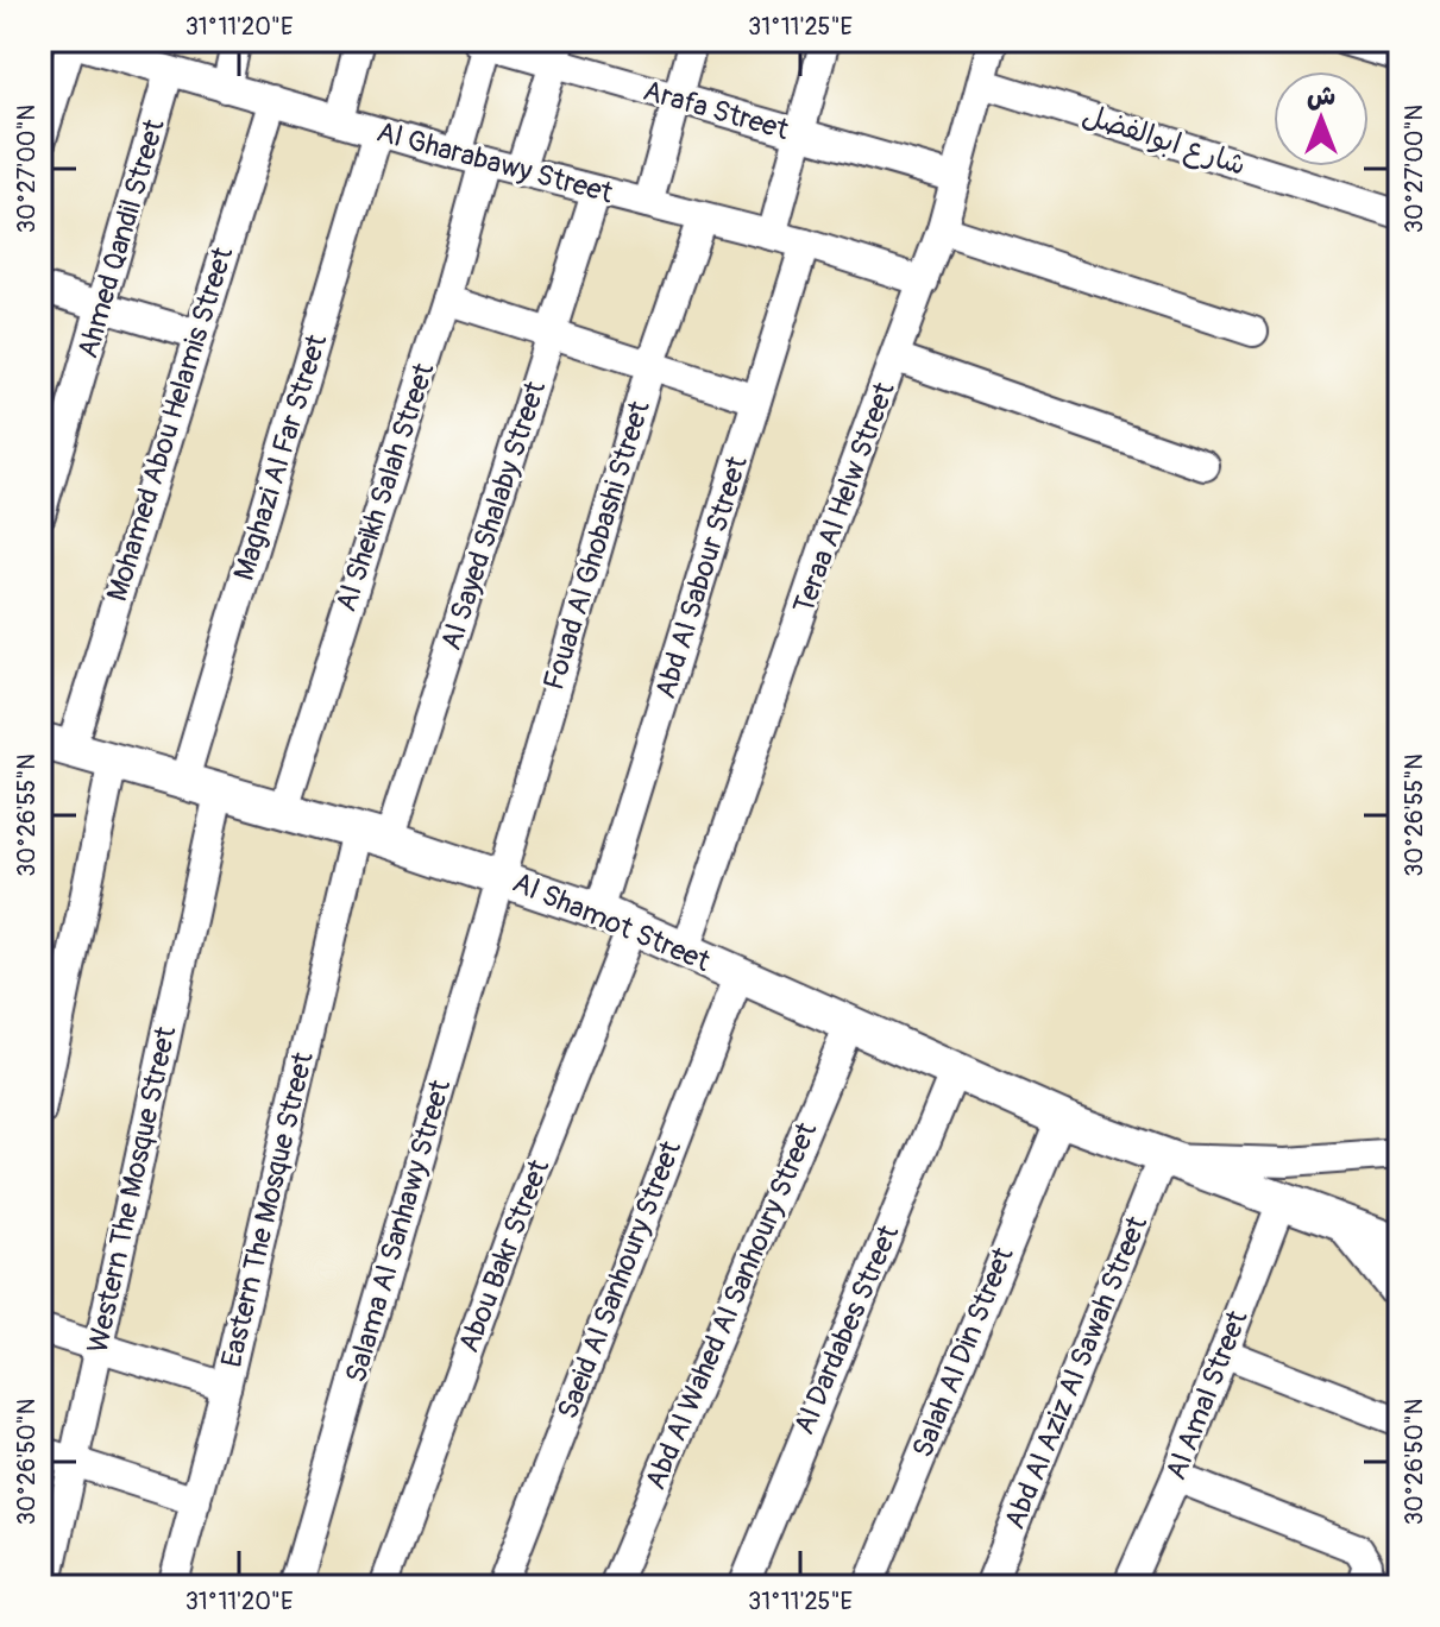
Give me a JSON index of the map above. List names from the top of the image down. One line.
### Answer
{"streets":{"street":["Arafa Street","شارع ابوالفضل","Al Gharabawy Street","Ahmed Qandil Street","Mohamed Abou Helamis Street","Maghazi Al Far Street","Al Sheikh Salah Street","Teraa Al Helw Street","Al Sayed Shalaby Street","Fouad Al Ghobashi Street","Abd Al Sabour Street","Al Shamot Street","Western The Mosque Street","Eastern The Mosque Street","Salama Al Sanhawy Street","Abou Bakr Street","Saeid Al Sanhoury Street","Abd Al Wahed Al Sanhoury Street","Al Dardabes Street","Salah Al Din Street","Abd Al Aziz Al Sawah Street","Al Amal Street"]},"crossings":[["Arafa Street","Al Sheikh Salah Street"],["Arafa Street","Teraa Al Helw Street"],["شارع ابوالفضل","Teraa Al Helw Street"],["Al Gharabawy Street","Ahmed Qandil Street"],["Al Gharabawy Street","Mohamed Abou Helamis Street"],["Al Gharabawy Street","Maghazi Al Far Street"],["Al Gharabawy Street","Al Sheikh Salah Street"],["Al Gharabawy Street","Teraa Al Helw Street"],["Al Gharabawy Street","Al Sayed Shalaby Street"],["Al Gharabawy Street","Fouad Al Ghobashi Street"],["Al Gharabawy Street","Abd Al Sabour Street"],["Mohamed Abou Helamis Street","Al Shamot Street"],["Maghazi Al Far Street","Al Shamot Street"],["Al Sheikh Salah Street","Al Shamot Street"],["Teraa Al Helw Street","Al Shamot Street"],["Al Sayed Shalaby Street","Al Shamot Street"],["Al Sayed Shalaby Street","Eastern The Mosque Street"],["Fouad Al Ghobashi Street","Al Shamot Street"],["Fouad Al Ghobashi Street","Salama Al Sanhawy Street"],["Abd Al Sabour Street","Al Shamot Street"],["Al Shamot Street","Western The Mosque Street"],["Al Shamot Street","Eastern The Mosque Street"],["Al Shamot Street","Salama Al Sanhawy Street"],["Al Shamot Street","Abou Bakr Street"],["Al Shamot Street","Saeid Al Sanhoury Street"],["Al Shamot Street","Abd Al Wahed Al Sanhoury Street"],["Al Shamot Street","Al Dardabes Street"],["Al Shamot Street","Salah Al Din Street"],["Al Shamot Street","Abd Al Aziz Al Sawah Street"],["Al Shamot Street","Al Amal Street"]],"north":"top","coordinates":["31°11'20\"E","31°11'25\"E","30°27'00\"N","30°26'55\"N","30°26'50\"N"]}
